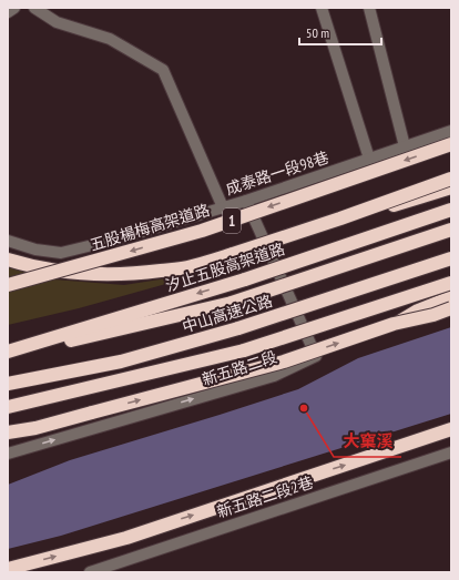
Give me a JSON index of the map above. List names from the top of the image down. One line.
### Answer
{"streets":{"highway":["1","五股楊梅高架道路","汐止五股高架道路","中山高速公路"],"street":["成泰路一段98巷","新五路二段","新五路二段2巷"]},"crossings":[["成泰路一段98巷","新五路二段"]],"places":["大窠溪"],"scale_bar":"50 m"}
